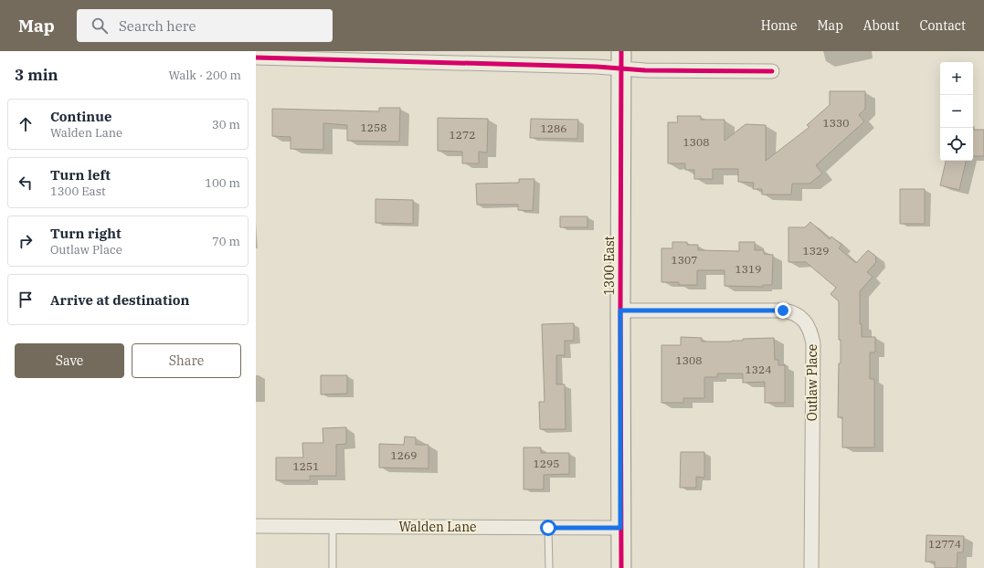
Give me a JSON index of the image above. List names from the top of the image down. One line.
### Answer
{"streets":{"main road":["1300 East"],"street":["Outlaw Place","Walden Lane"]},"crossings":[["1300 East","Outlaw Place"],["1300 East","Walden Lane"]],"house_numbers":["1330","1258","1286","1272","1308","1329","1307","1319","1308","1324","1269","1295","1251","12774"],"page":{"header":"Map","search":"Search here","nav":["Home","Map","About","Contact"],"heading":["3 min","Walk · 200 m"],"map_buttons":["+","−"],"list":[["Continue","Walden Lane","30 m"],["Turn left","1300 East","100 m"],["Turn right","Outlaw Place","70 m"],"Arrive at destination"],"buttons":["Save","Share"]}}
